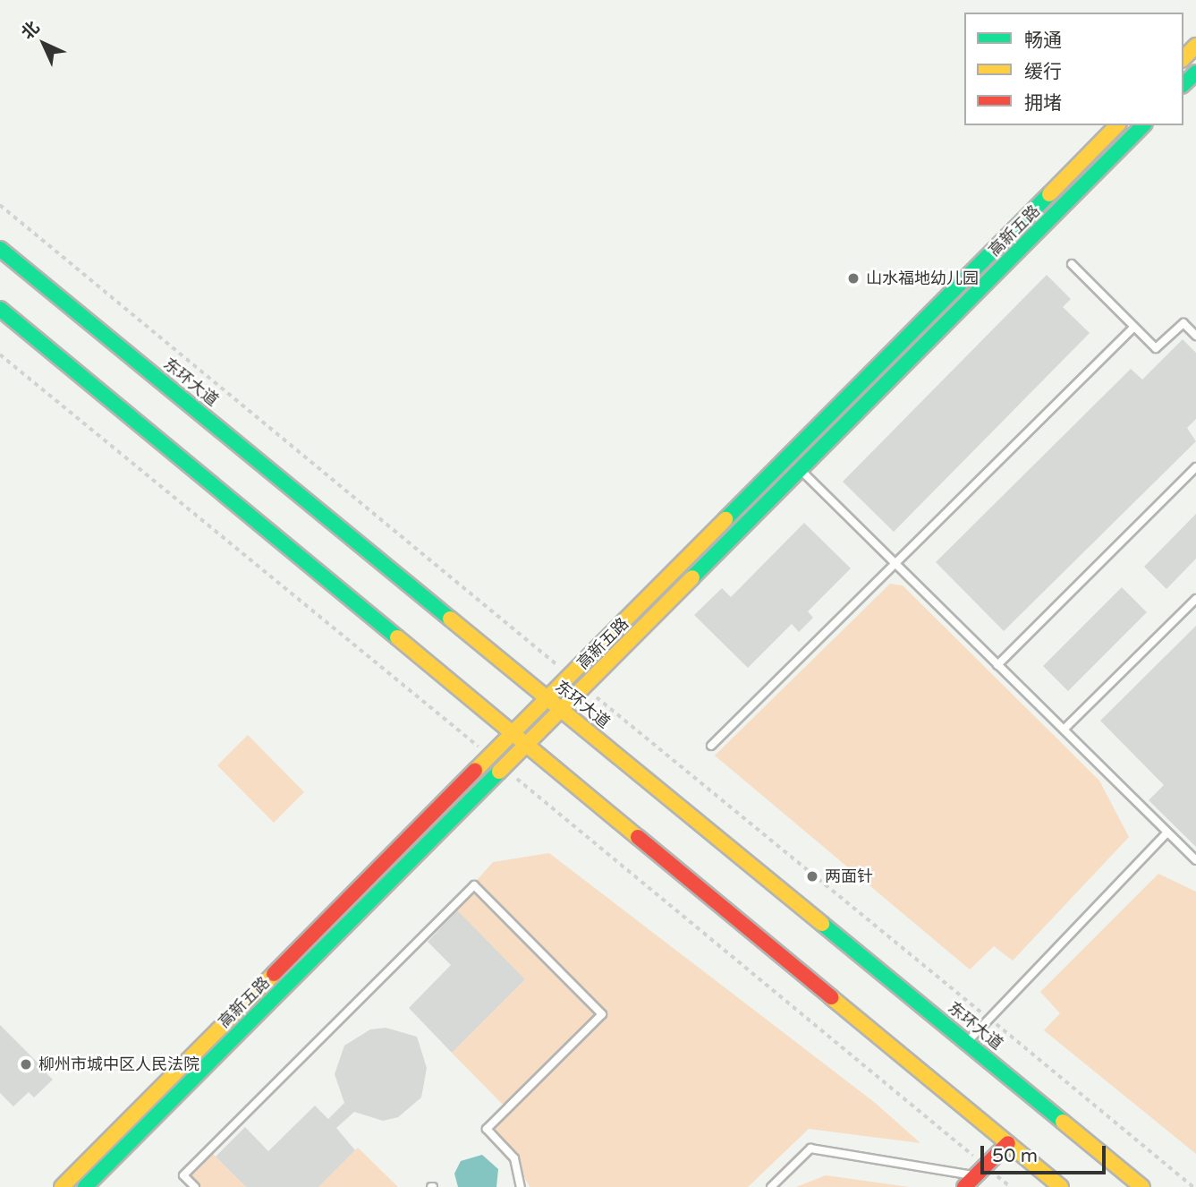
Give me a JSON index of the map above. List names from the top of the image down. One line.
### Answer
{"streets":{"main road":["高新五路","东环大道"]},"crossings":[["高新五路","东环大道"]],"places":["山水福地幼儿园","两面针","柳州市城中区人民法院"],"legend":["畅通","缓行","拥堵"],"scale_bar":"50 m","north":"top left"}
